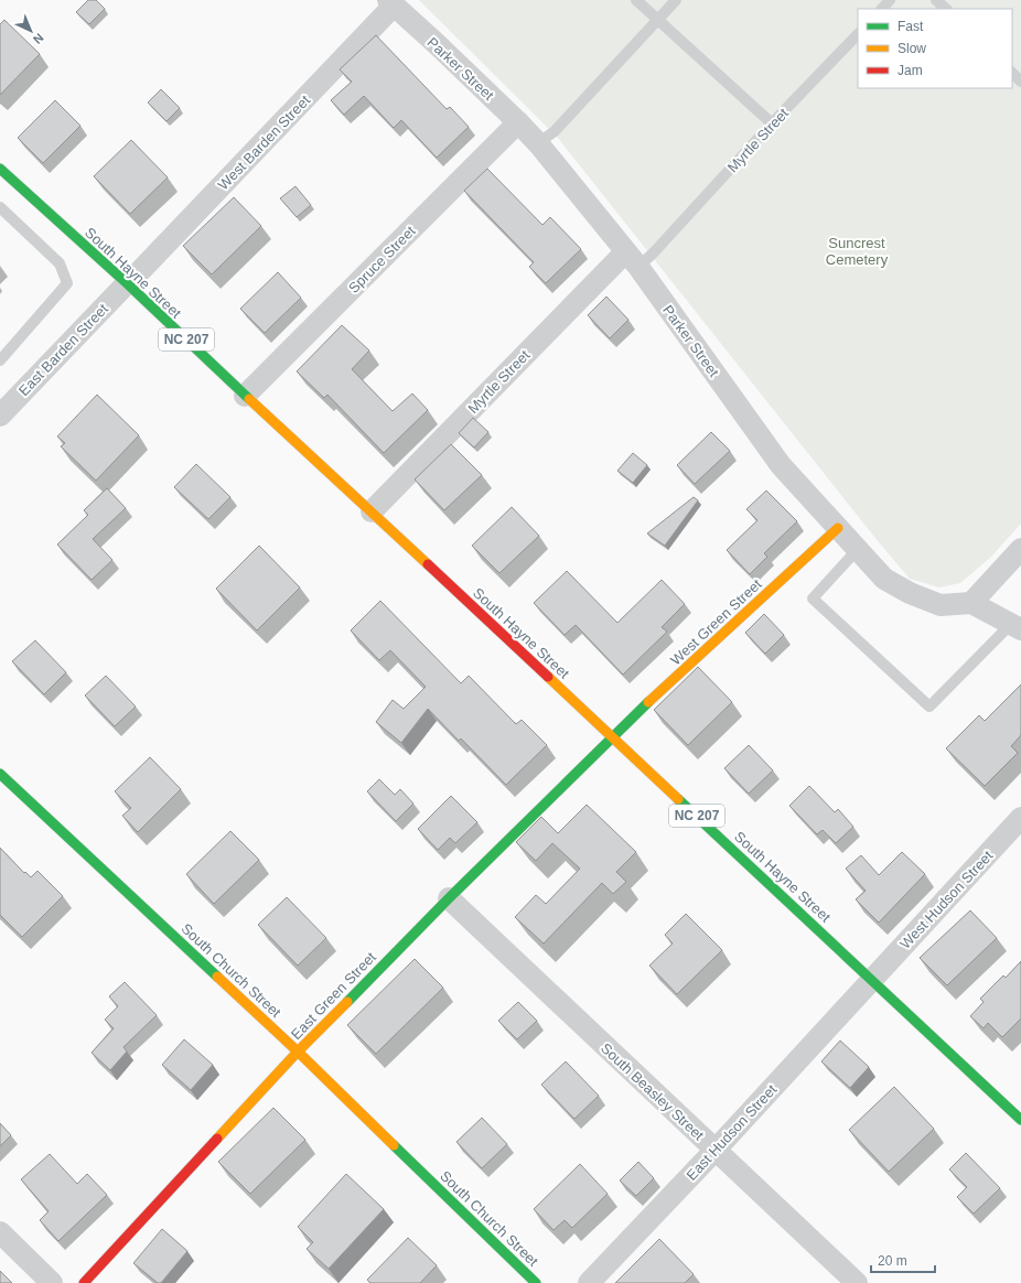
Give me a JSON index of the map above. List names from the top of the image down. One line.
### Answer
{"streets":{"street":["Parker Street","Myrtle Street","West Barden Street","Spruce Street","South Hayne Street","NC 207","East Barden Street","West Green Street","West Hudson Street","South Church Street","East Green Street","South Beasley Street","East Hudson Street"]},"crossings":[["Parker Street","Myrtle Street"],["Parker Street","West Barden Street"],["Parker Street","Spruce Street"],["Parker Street","West Green Street"],["Myrtle Street","South Hayne Street"],["West Barden Street","South Hayne Street"],["West Barden Street","East Barden Street"],["Spruce Street","South Hayne Street"],["South Hayne Street","East Barden Street"],["South Hayne Street","West Green Street"],["South Hayne Street","West Hudson Street"],["South Hayne Street","East Green Street"],["South Hayne Street","East Hudson Street"],["West Green Street","East Green Street"],["West Hudson Street","East Hudson Street"],["South Church Street","East Green Street"],["East Green Street","South Beasley Street"],["South Beasley Street","East Hudson Street"]],"parks":["Suncrest Cemetery"],"legend":["Fast","Slow","Jam"],"scale_bar":"20 m","north":"bottom right"}
